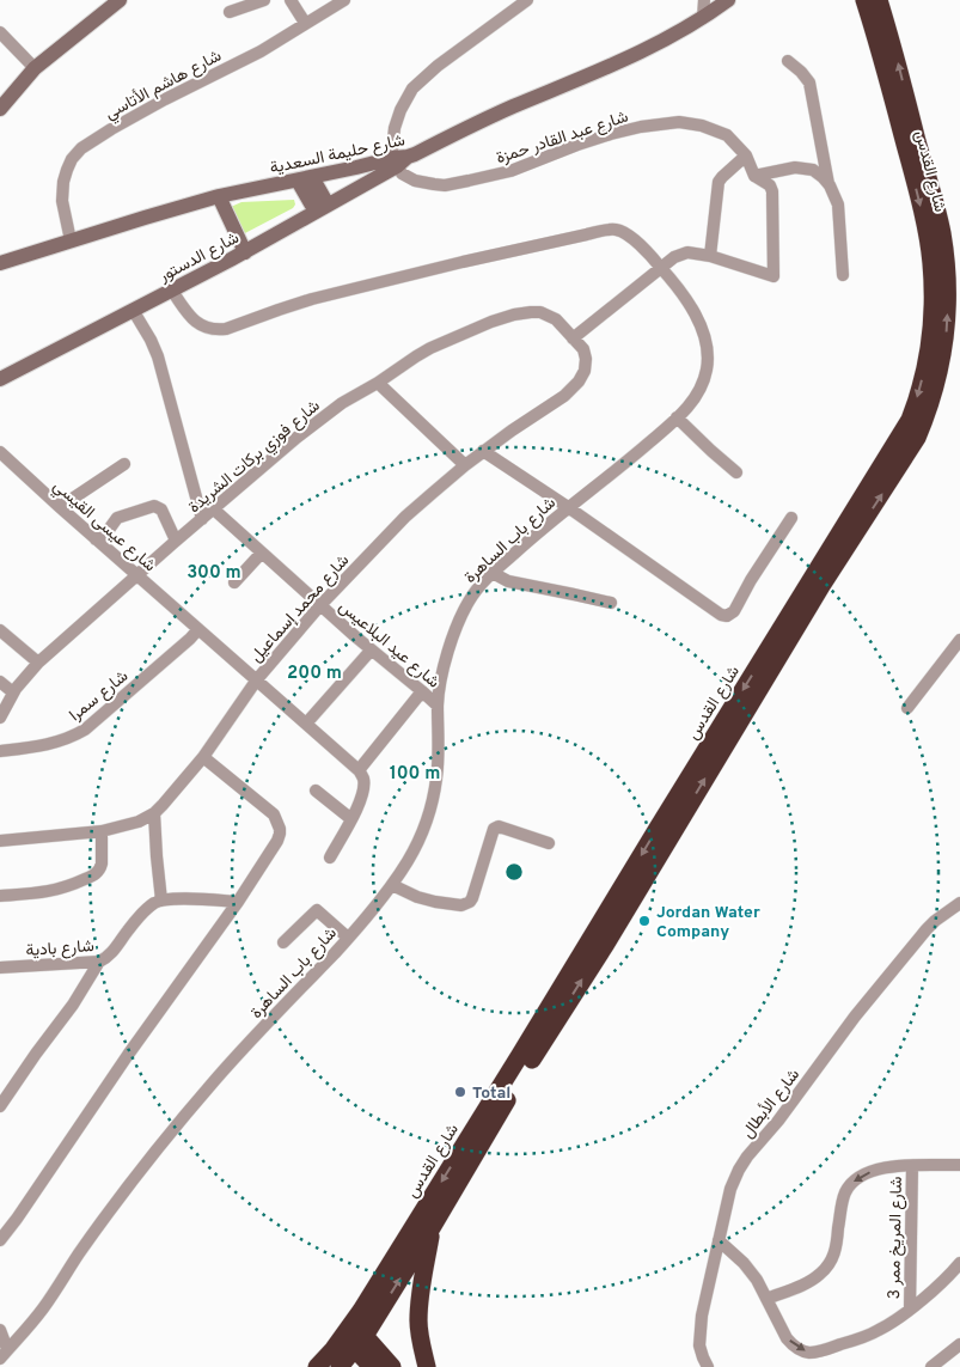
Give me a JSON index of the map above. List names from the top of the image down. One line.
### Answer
{"streets":{"highway":["شارع القدس"],"street":["شارع هاشم الأتاسي","شارع عبد القادر حمزة","شارع حليمة السعدية","شارع الدستور","شارع فوزي بركات الشريدة","شارع عيسى القيسي","شارع باب الساهرة","شارع محمد إسماعيل","شارع عيد البلاعيس","شارع سمرا","شارع بادية","شارع الأبطال","شارع المريخ ممر 3"]},"crossings":[["شارع هاشم الأتاسي","شارع حليمة السعدية"],["شارع عبد القادر حمزة","شارع حليمة السعدية"],["شارع عبد القادر حمزة","شارع الدستور"],["شارع حليمة السعدية","شارع الدستور"],["شارع الدستور","شارع باب الساهرة"],["شارع فوزي بركات الشريدة","شارع عيسى القيسي"],["شارع فوزي بركات الشريدة","شارع محمد إسماعيل"],["شارع فوزي بركات الشريدة","شارع عيد البلاعيس"],["شارع عيسى القيسي","شارع محمد إسماعيل"],["شارع عيسى القيسي","شارع سمرا"],["شارع باب الساهرة","شارع عيد البلاعيس"],["شارع محمد إسماعيل","شارع عيد البلاعيس"],["شارع محمد إسماعيل","شارع بادية"]],"places":["Jordan Water Company","Total"],"rings":["300 m","200 m","100 m"]}
